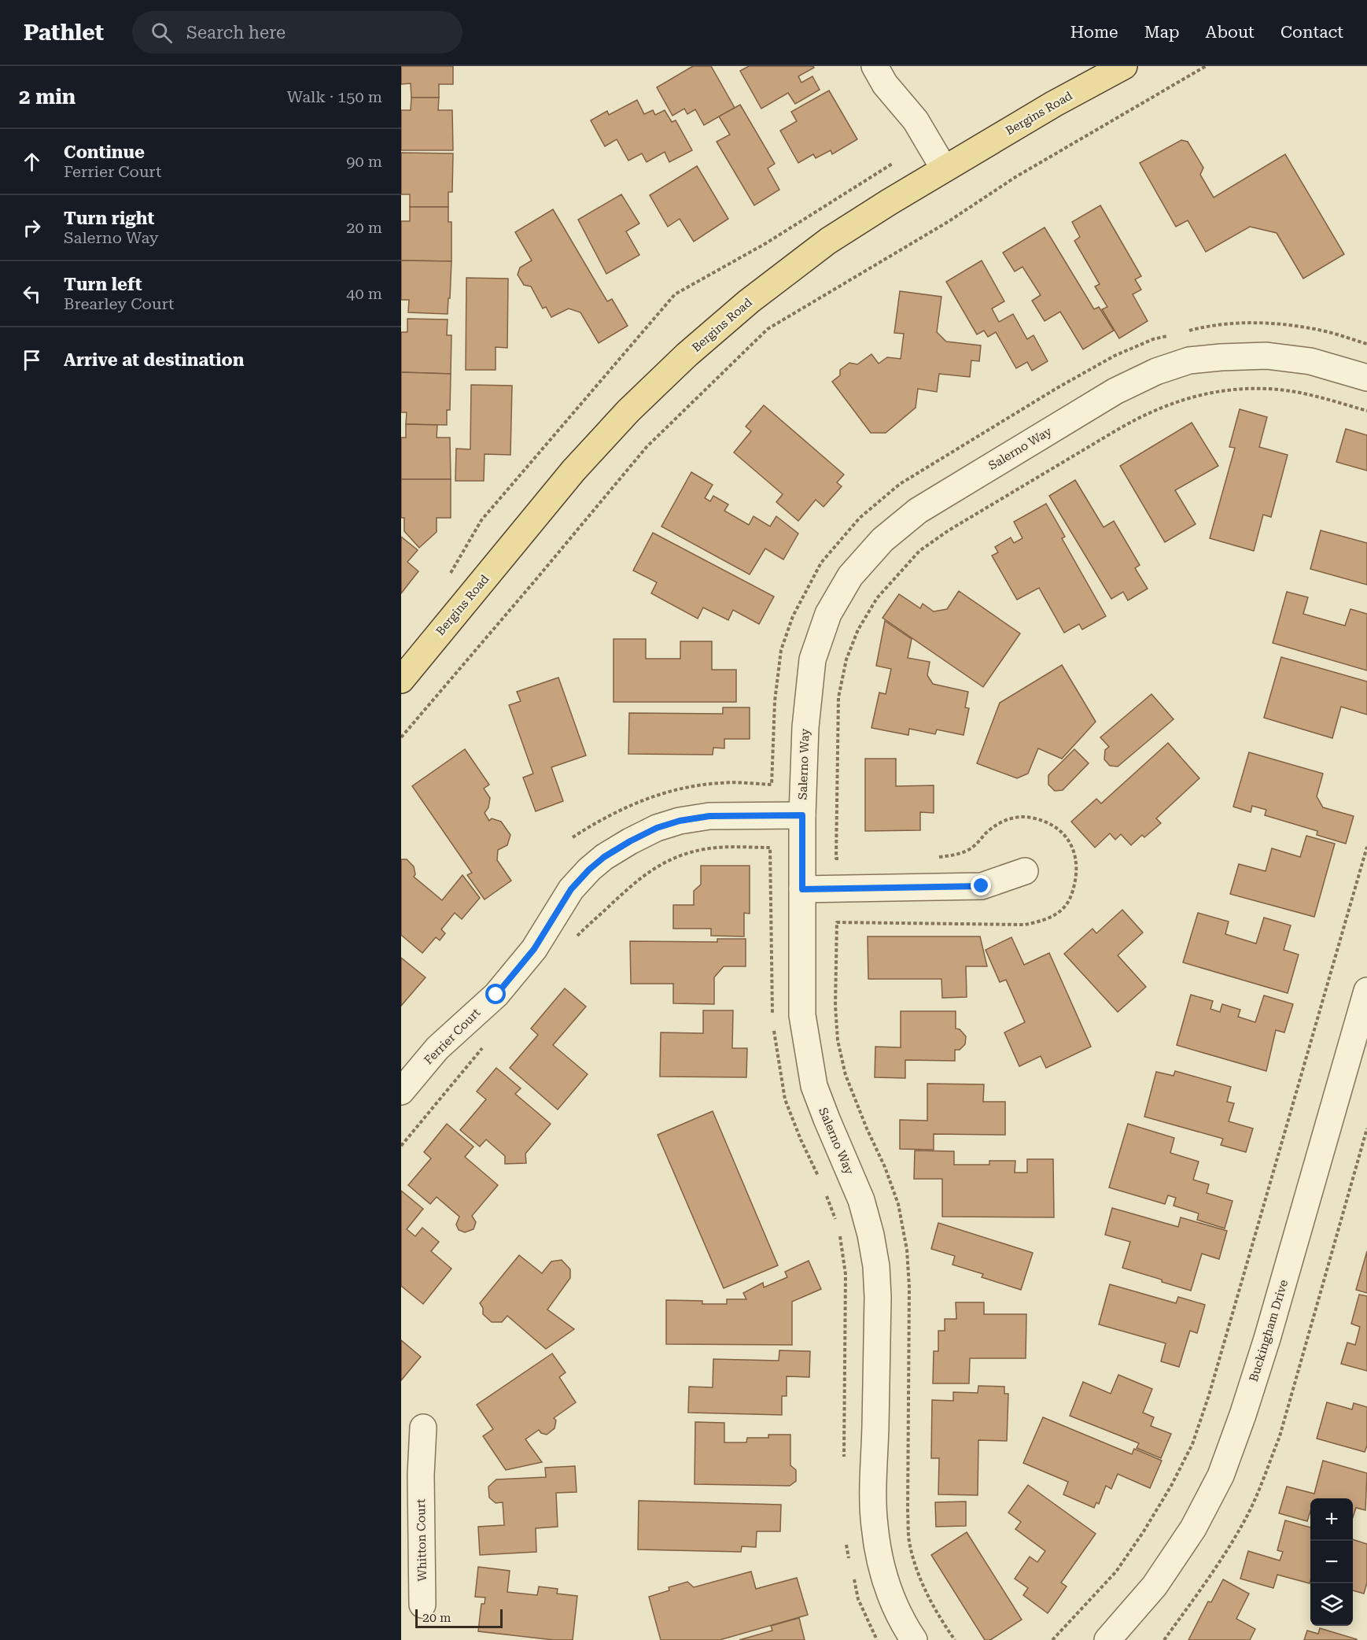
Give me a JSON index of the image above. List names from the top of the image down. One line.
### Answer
{"streets":{"main road":["Bergins Road"],"street":["Salerno Way","Ferrier Court","Buckingham Drive","Whitton Court"]},"crossings":[["Salerno Way","Ferrier Court"]],"scale_bar":"20 m","page":{"header":"Pathlet","search":"Search here","nav":["Home","Map","About","Contact"],"heading":["2 min","Walk · 150 m"],"list":[["Continue","Ferrier Court","90 m"],["Turn right","Salerno Way","20 m"],["Turn left","Brearley Court","40 m"],"Arrive at destination"],"map_buttons":["+","−"],"scale":"20 m"}}
